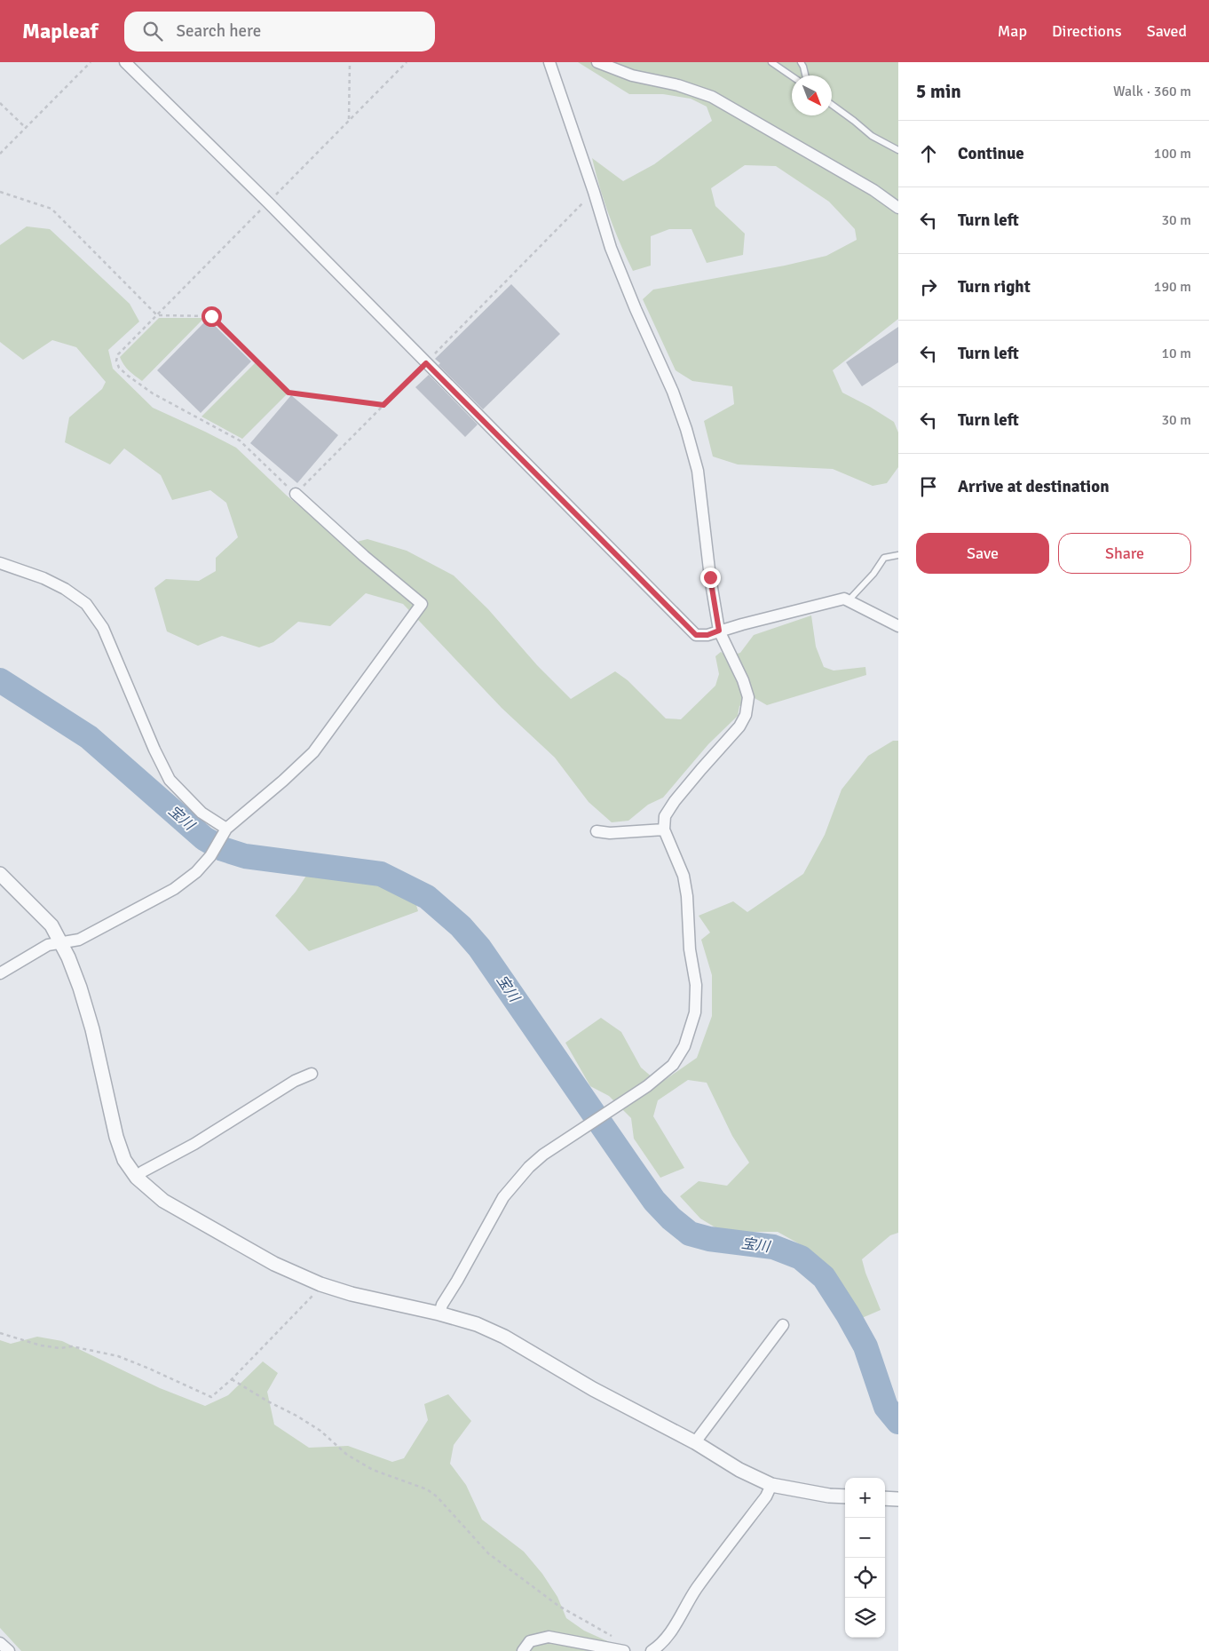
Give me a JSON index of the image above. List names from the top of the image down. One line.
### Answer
{"water":["宝川"],"north":"bottom right","page":{"header":"Mapleaf","search":"Search here","nav":["Map","Directions","Saved"],"heading":["5 min","Walk · 360 m"],"list":[["Continue","100 m"],["Turn left","30 m"],["Turn right","190 m"],["Turn left","10 m"],["Turn left","30 m"],"Arrive at destination"],"buttons":["Save","Share"],"map_buttons":["+","−"]}}
